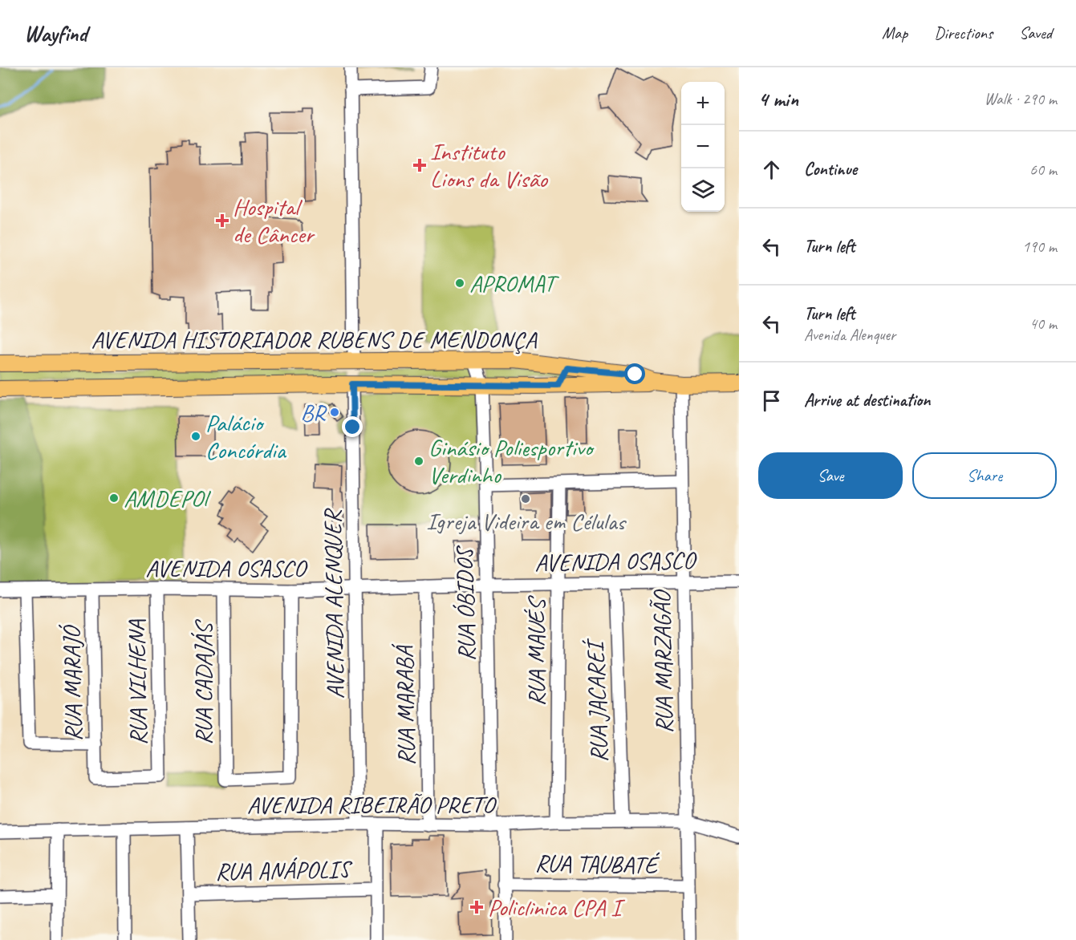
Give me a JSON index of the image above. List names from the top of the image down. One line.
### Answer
{"streets":{"main road":["AVENIDA HISTORIADOR RUBENS DE MENDONÇA"],"street":["AVENIDA OSASCO","AVENIDA ALENQUER","RUA ÓBIDOS","RUA MAUÉS","RUA MARZAGÃO","RUA VILHENA","RUA MARAJÓ","RUA CADAJÁS","RUA JACAREÍ","RUA MARABÁ","AVENIDA RIBEIRÃO PRETO","RUA TAUBATÉ","RUA ANÁPOLIS"]},"crossings":[["AVENIDA HISTORIADOR RUBENS DE MENDONÇA","AVENIDA ALENQUER"],["AVENIDA HISTORIADOR RUBENS DE MENDONÇA","RUA ÓBIDOS"],["AVENIDA HISTORIADOR RUBENS DE MENDONÇA","RUA MARZAGÃO"],["AVENIDA OSASCO","AVENIDA ALENQUER"],["AVENIDA OSASCO","RUA ÓBIDOS"],["AVENIDA OSASCO","RUA MAUÉS"],["AVENIDA OSASCO","RUA MARZAGÃO"],["AVENIDA OSASCO","RUA VILHENA"],["AVENIDA OSASCO","RUA MARAJÓ"],["AVENIDA OSASCO","RUA CADAJÁS"],["AVENIDA OSASCO","RUA JACAREÍ"],["AVENIDA OSASCO","RUA MARABÁ"],["AVENIDA ALENQUER","AVENIDA RIBEIRÃO PRETO"],["RUA ÓBIDOS","AVENIDA RIBEIRÃO PRETO"],["RUA MAUÉS","AVENIDA RIBEIRÃO PRETO"],["RUA MARZAGÃO","AVENIDA RIBEIRÃO PRETO"],["RUA MARZAGÃO","RUA TAUBATÉ"],["RUA VILHENA","RUA MARAJÓ"],["RUA JACAREÍ","AVENIDA RIBEIRÃO PRETO"],["RUA MARABÁ","AVENIDA RIBEIRÃO PRETO"]],"places":{"health":["Instituto Lions da Visão","Hospital de Câncer","Policlinica CPA I"],"other":["APROMAT","BR","Palácio Concórdia","Ginásio Poliesportivo Verdinho","AMDEPOl","Igreja Videira em Células"]},"page":{"header":"Wayfind","nav":["Map","Directions","Saved"],"heading":["4 min","Walk · 290 m"],"map_buttons":["+","−"],"list":[["Continue","60 m"],["Turn left","190 m"],["Turn left","Avenida Alenquer","40 m"],"Arrive at destination"],"buttons":["Save","Share"]}}
